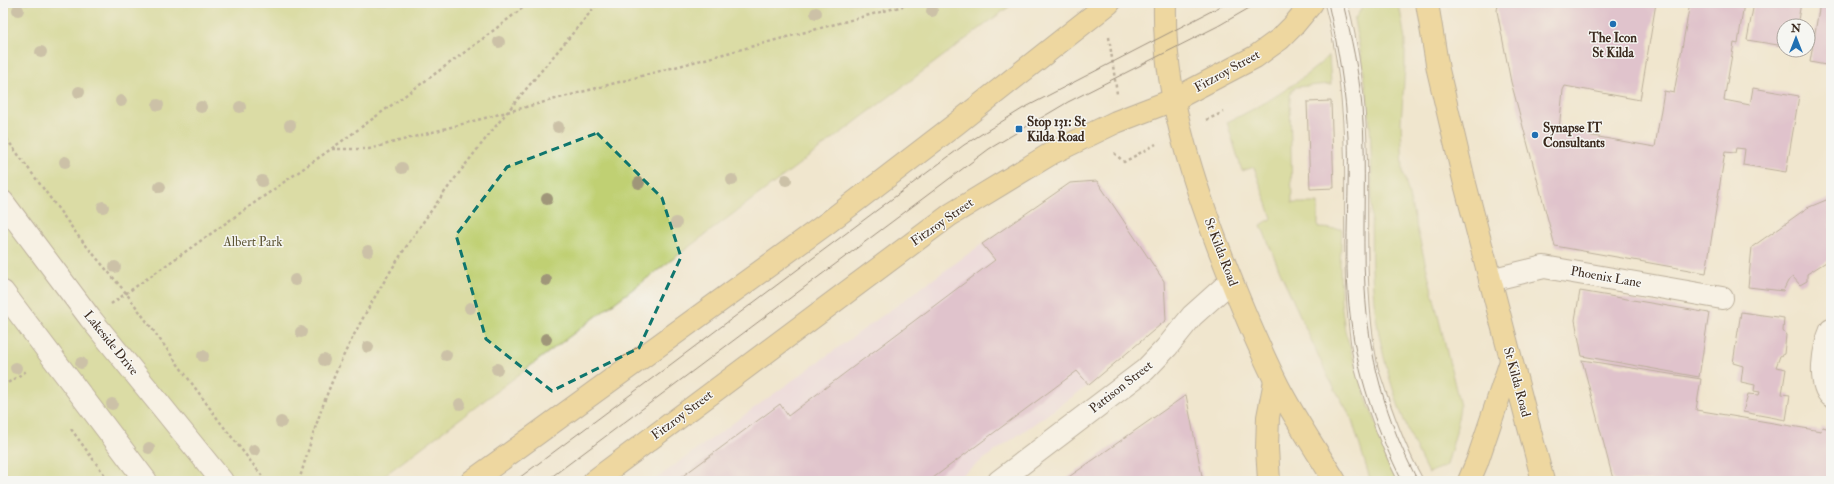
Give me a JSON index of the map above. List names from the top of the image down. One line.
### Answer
{"streets":{"main road":["Fitzroy Street","St Kilda Road"],"street":["Phoenix Lane","Lakeside Drive","Pattison Street"]},"crossings":[["Fitzroy Street","St Kilda Road"],["St Kilda Road","Phoenix Lane"],["St Kilda Road","Pattison Street"]],"parks":["Albert Park"],"places":{"other":["The Icon St Kilda","Synapse IT Consultants"],"transit":["Stop 131: St Kilda Road"]},"north":"top"}
